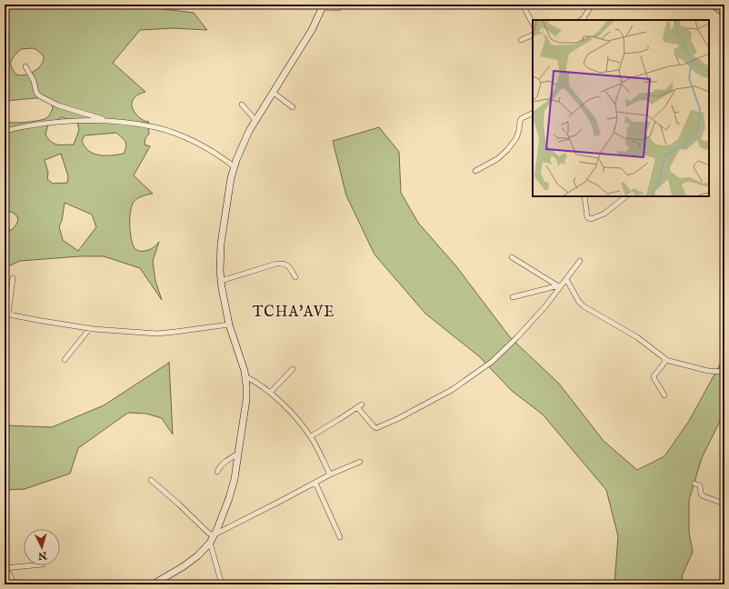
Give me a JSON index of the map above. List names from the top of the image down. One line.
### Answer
{"districts":["TCHA'AVE"],"north":"bottom"}
